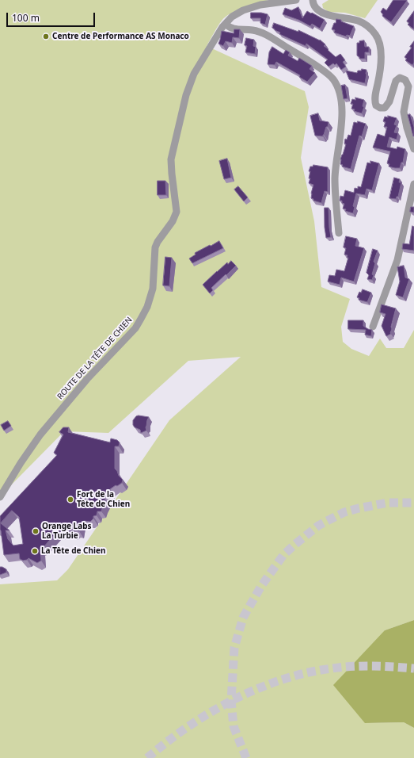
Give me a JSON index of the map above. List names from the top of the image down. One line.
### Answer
{"streets":{"street":["ROUTE DE LA TÊTE DE CHIEN"]},"places":["Centre de Performance AS Monaco","Fort de la Tête de Chien","Orange Labs La Turbie","La Tête de Chien"],"scale_bar":"100 m"}
